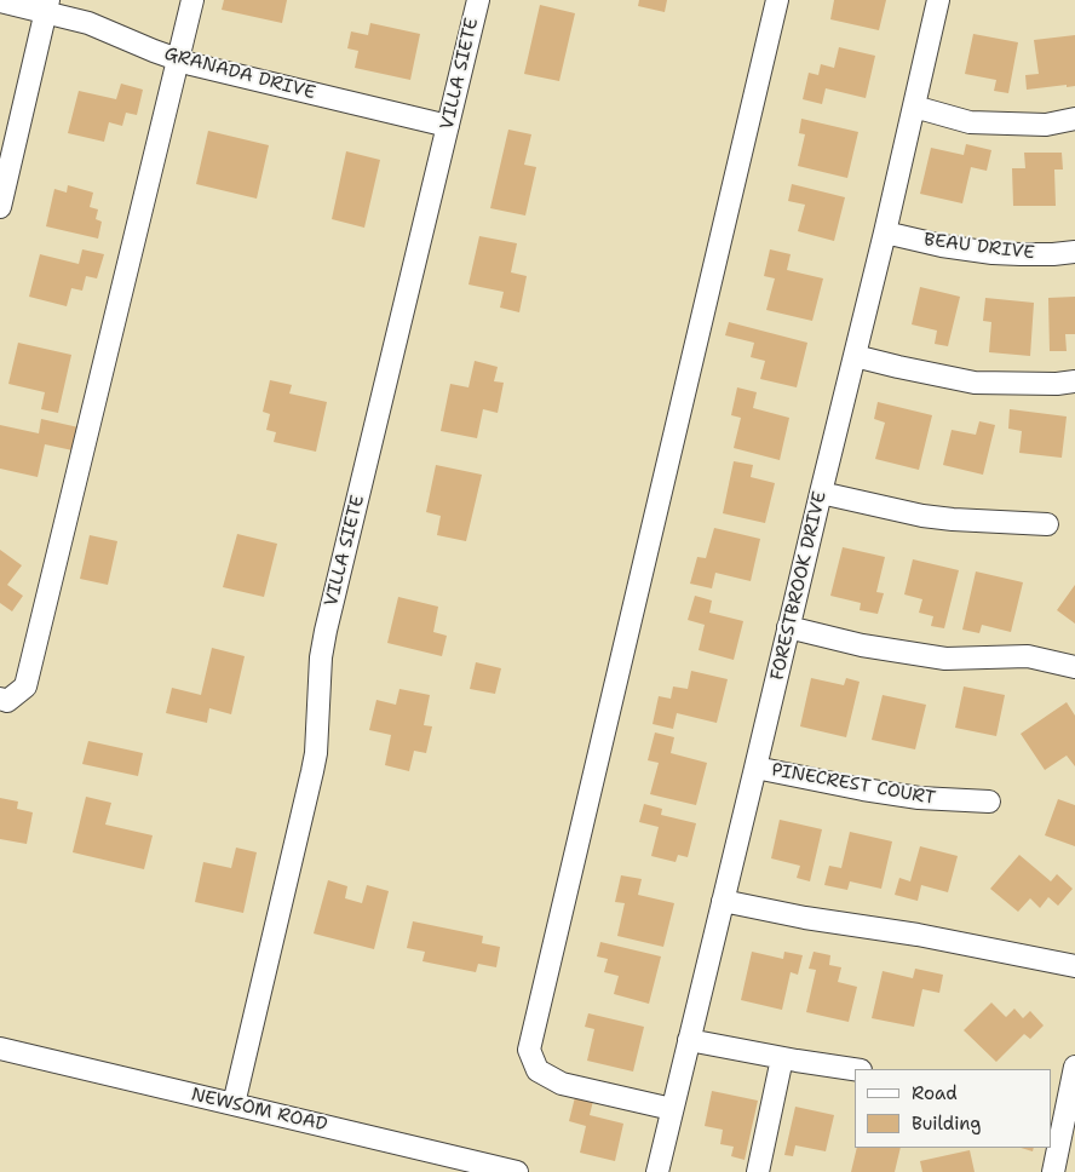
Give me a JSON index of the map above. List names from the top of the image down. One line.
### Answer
{"streets":{"street":["GRANADA DRIVE","VILLA SIETE","BEAU DRIVE","FORESTBROOK DRIVE","PINECREST COURT","NEWSOM ROAD"]},"crossings":[["GRANADA DRIVE","VILLA SIETE"],["VILLA SIETE","NEWSOM ROAD"],["BEAU DRIVE","FORESTBROOK DRIVE"],["FORESTBROOK DRIVE","PINECREST COURT"]],"legend":["Road","Building"]}
